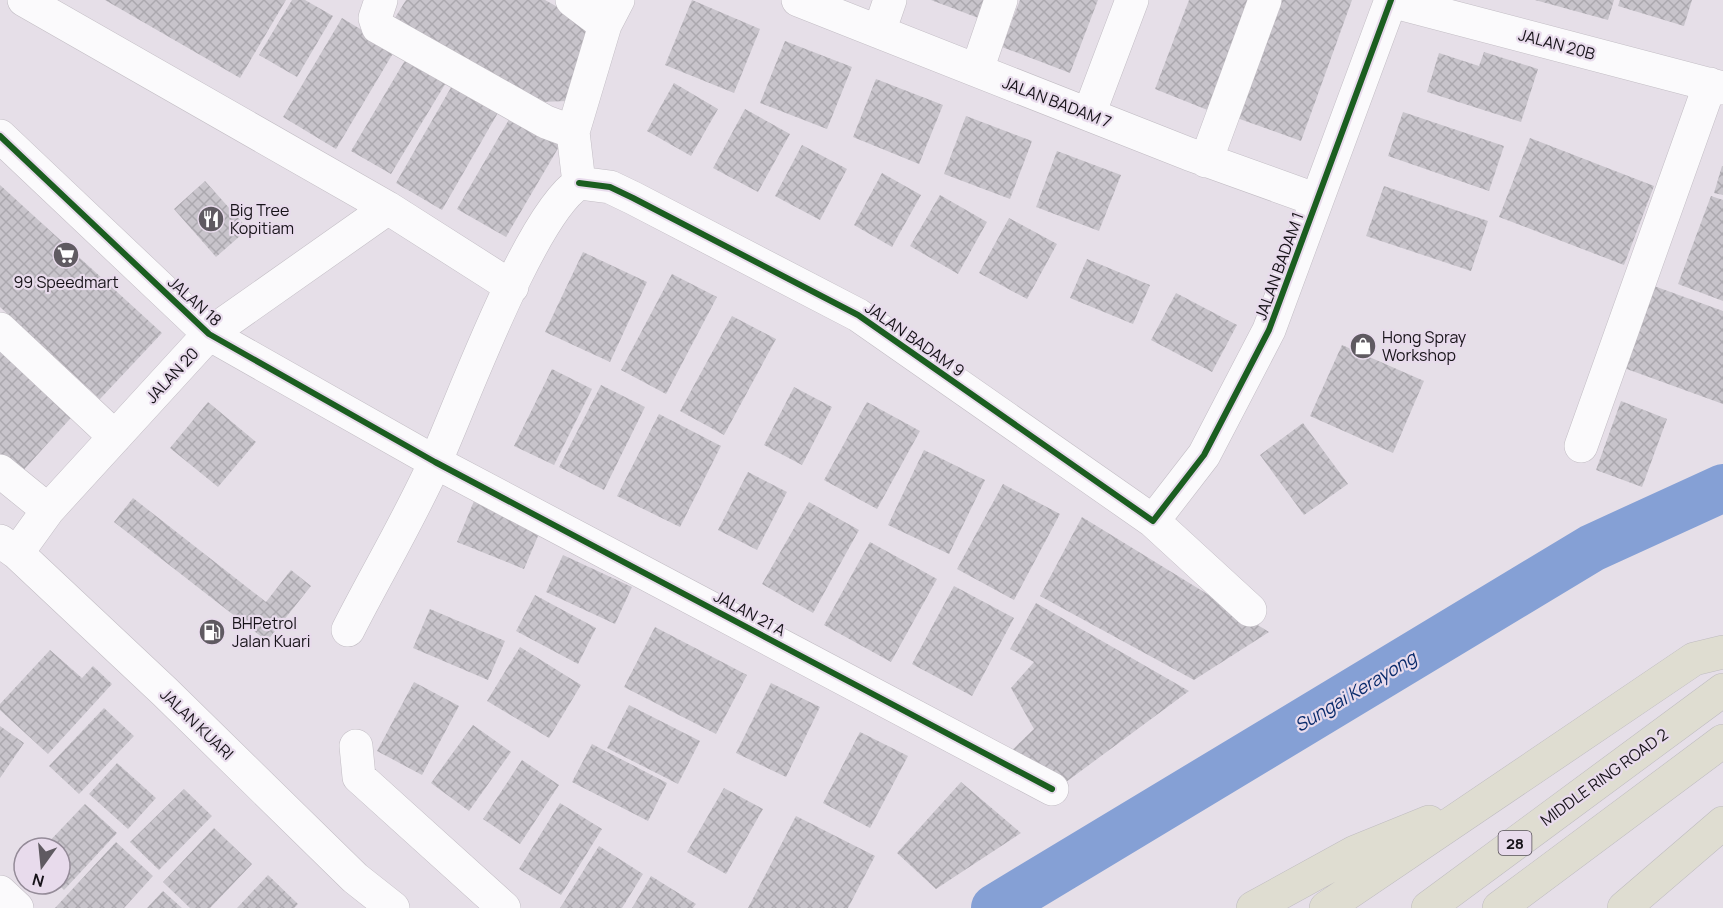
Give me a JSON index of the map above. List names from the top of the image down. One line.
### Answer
{"streets":{"highway":["MIDDLE RING ROAD 2","28"],"street":["JALAN 20B","JALAN BADAM 7","JALAN BADAM 1","JALAN 18","JALAN BADAM 9","JALAN 20","JALAN 21 A","JALAN KUARI"]},"crossings":[["JALAN 20B","JALAN BADAM 1"],["JALAN BADAM 7","JALAN BADAM 1"],["JALAN BADAM 1","JALAN BADAM 9"],["JALAN 18","JALAN 20"],["JALAN 18","JALAN 21 A"],["JALAN 20","JALAN KUARI"]],"water":["Sungai Kerayong"],"places":{"restaurant":["Big Tree Kopitiam"],"supermarket":["99 Speedmart"],"shop":["Hong Spray Workshop"],"fuel station":["BHPetrol Jalan Kuari"]},"north":"bottom"}
